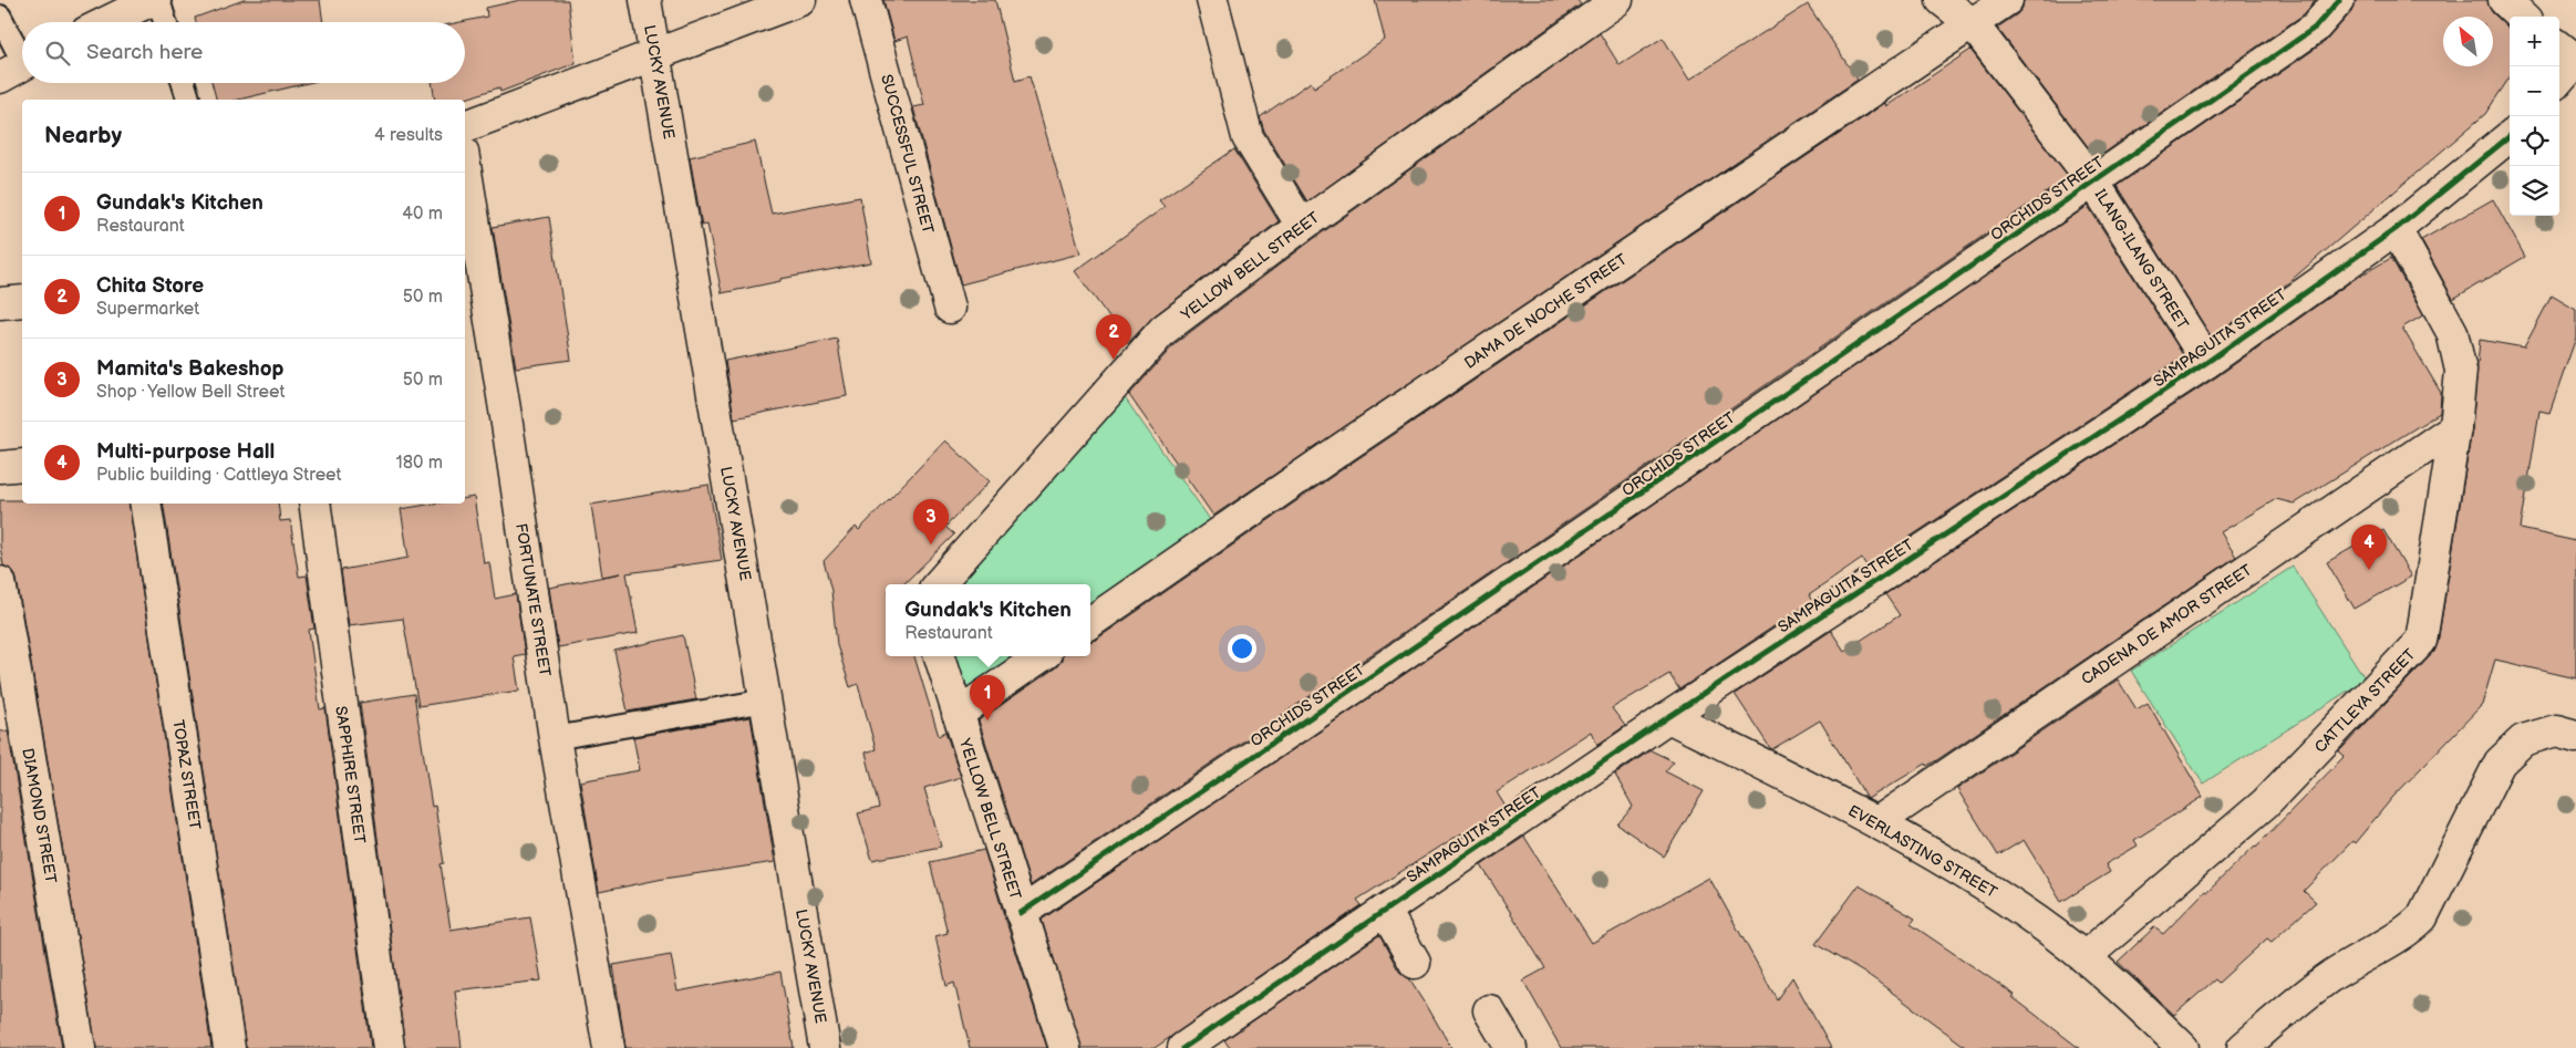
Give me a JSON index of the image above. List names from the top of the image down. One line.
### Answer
{"streets":{"street":["LUCKY AVENUE","SUCCESSFUL STREET","ORCHIDS STREET","ILANG-ILANG STREET","YELLOW BELL STREET","DAMA DE NOCHE STREET","SAMPAGUITA STREET","FORTUNATE STREET","CADENA DE AMOR STREET","CATTLEYA STREET","TOPAZ STREET","SAPPHIRE STREET","DIAMOND STREET","EVERLASTING STREET"]},"crossings":[["ORCHIDS STREET","ILANG-ILANG STREET"],["ORCHIDS STREET","YELLOW BELL STREET"],["ILANG-ILANG STREET","DAMA DE NOCHE STREET"],["ILANG-ILANG STREET","SAMPAGUITA STREET"],["SAMPAGUITA STREET","CATTLEYA STREET"],["SAMPAGUITA STREET","EVERLASTING STREET"],["CADENA DE AMOR STREET","CATTLEYA STREET"],["CADENA DE AMOR STREET","EVERLASTING STREET"],["CATTLEYA STREET","EVERLASTING STREET"]],"north":"top left","page":{"map_buttons":["+","−"],"search":"Search here","heading":["Nearby","4 results"],"list":[{"mark":"1","name":"Gundak's Kitchen","note":"Restaurant","value":"40 m"},{"mark":"2","name":"Chita Store","note":"Supermarket","value":"50 m"},{"mark":"3","name":"Mamita's Bakeshop","note":"Shop · Yellow Bell Street","value":"50 m"},{"mark":"4","name":"Multi-purpose Hall","note":"Public building · Cattleya Street","value":"180 m"}],"pins":["2","3","4","1"],"popup":["Gundak's Kitchen","Restaurant"]}}
